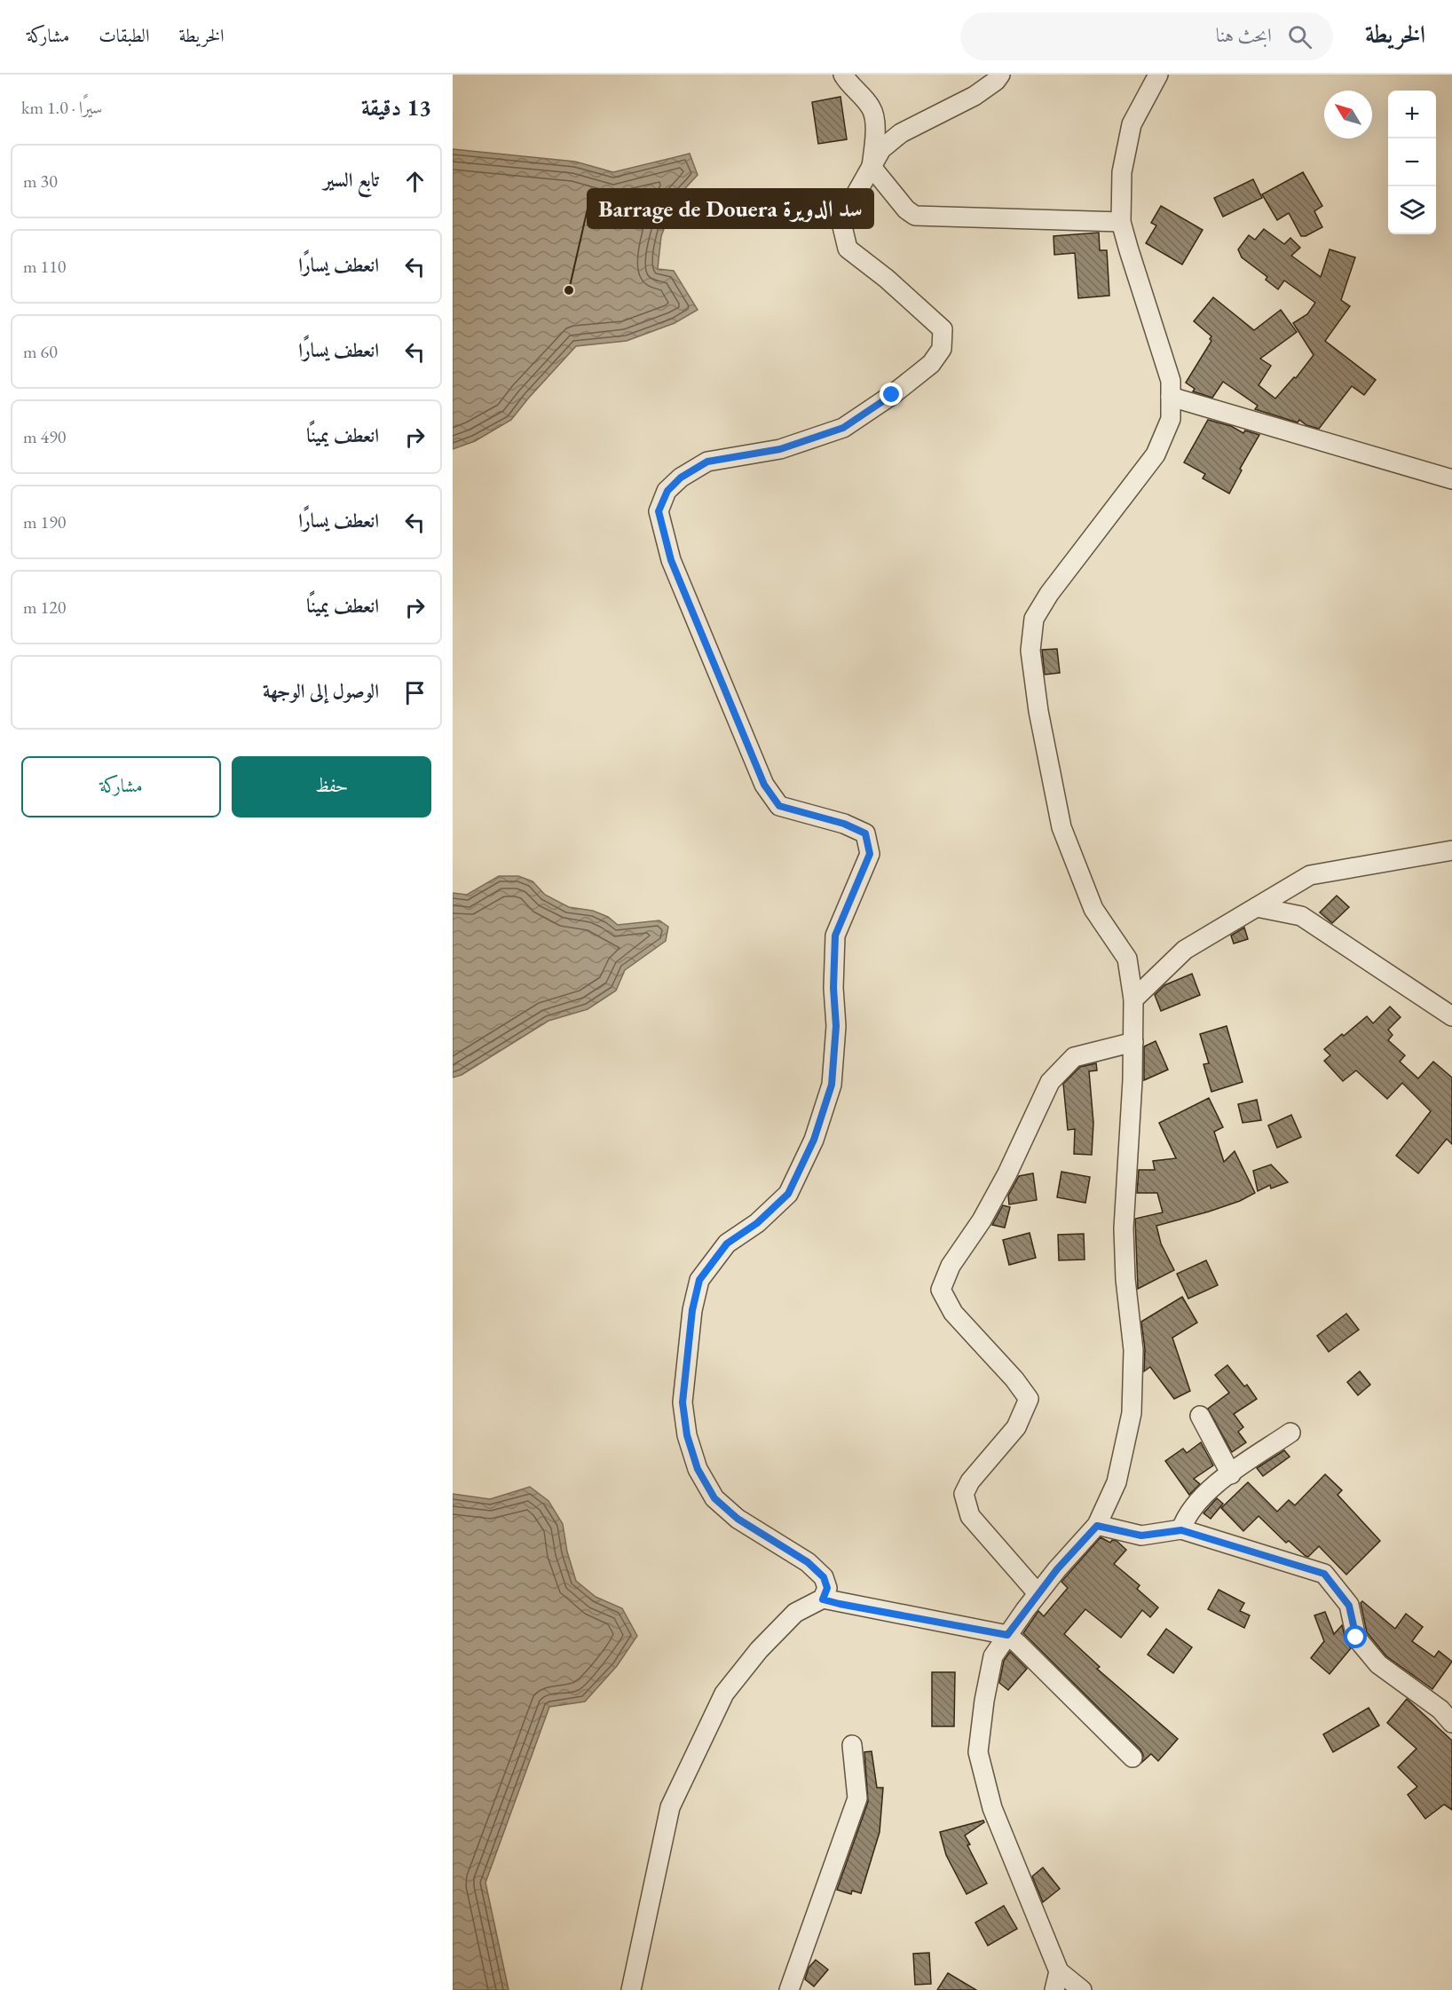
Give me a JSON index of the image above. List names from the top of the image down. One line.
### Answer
{"places":["Barrage de Douera سد الدويرة"],"north":"top left","page":{"header":"الخريطة","search":"ابحث هنا","nav":["الخريطة","الطبقات","مشاركة"],"heading":["13 دقيقة","سيرًا · 1.0 km"],"map_buttons":["+","−"],"list":[["تابع السير","30 m"],["انعطف يسارًا","110 m"],["انعطف يسارًا","60 m"],["انعطف يمينًا","490 m"],["انعطف يسارًا","190 m"],["انعطف يمينًا","120 m"],"الوصول إلى الوجهة"],"buttons":["حفظ","مشاركة"]}}
